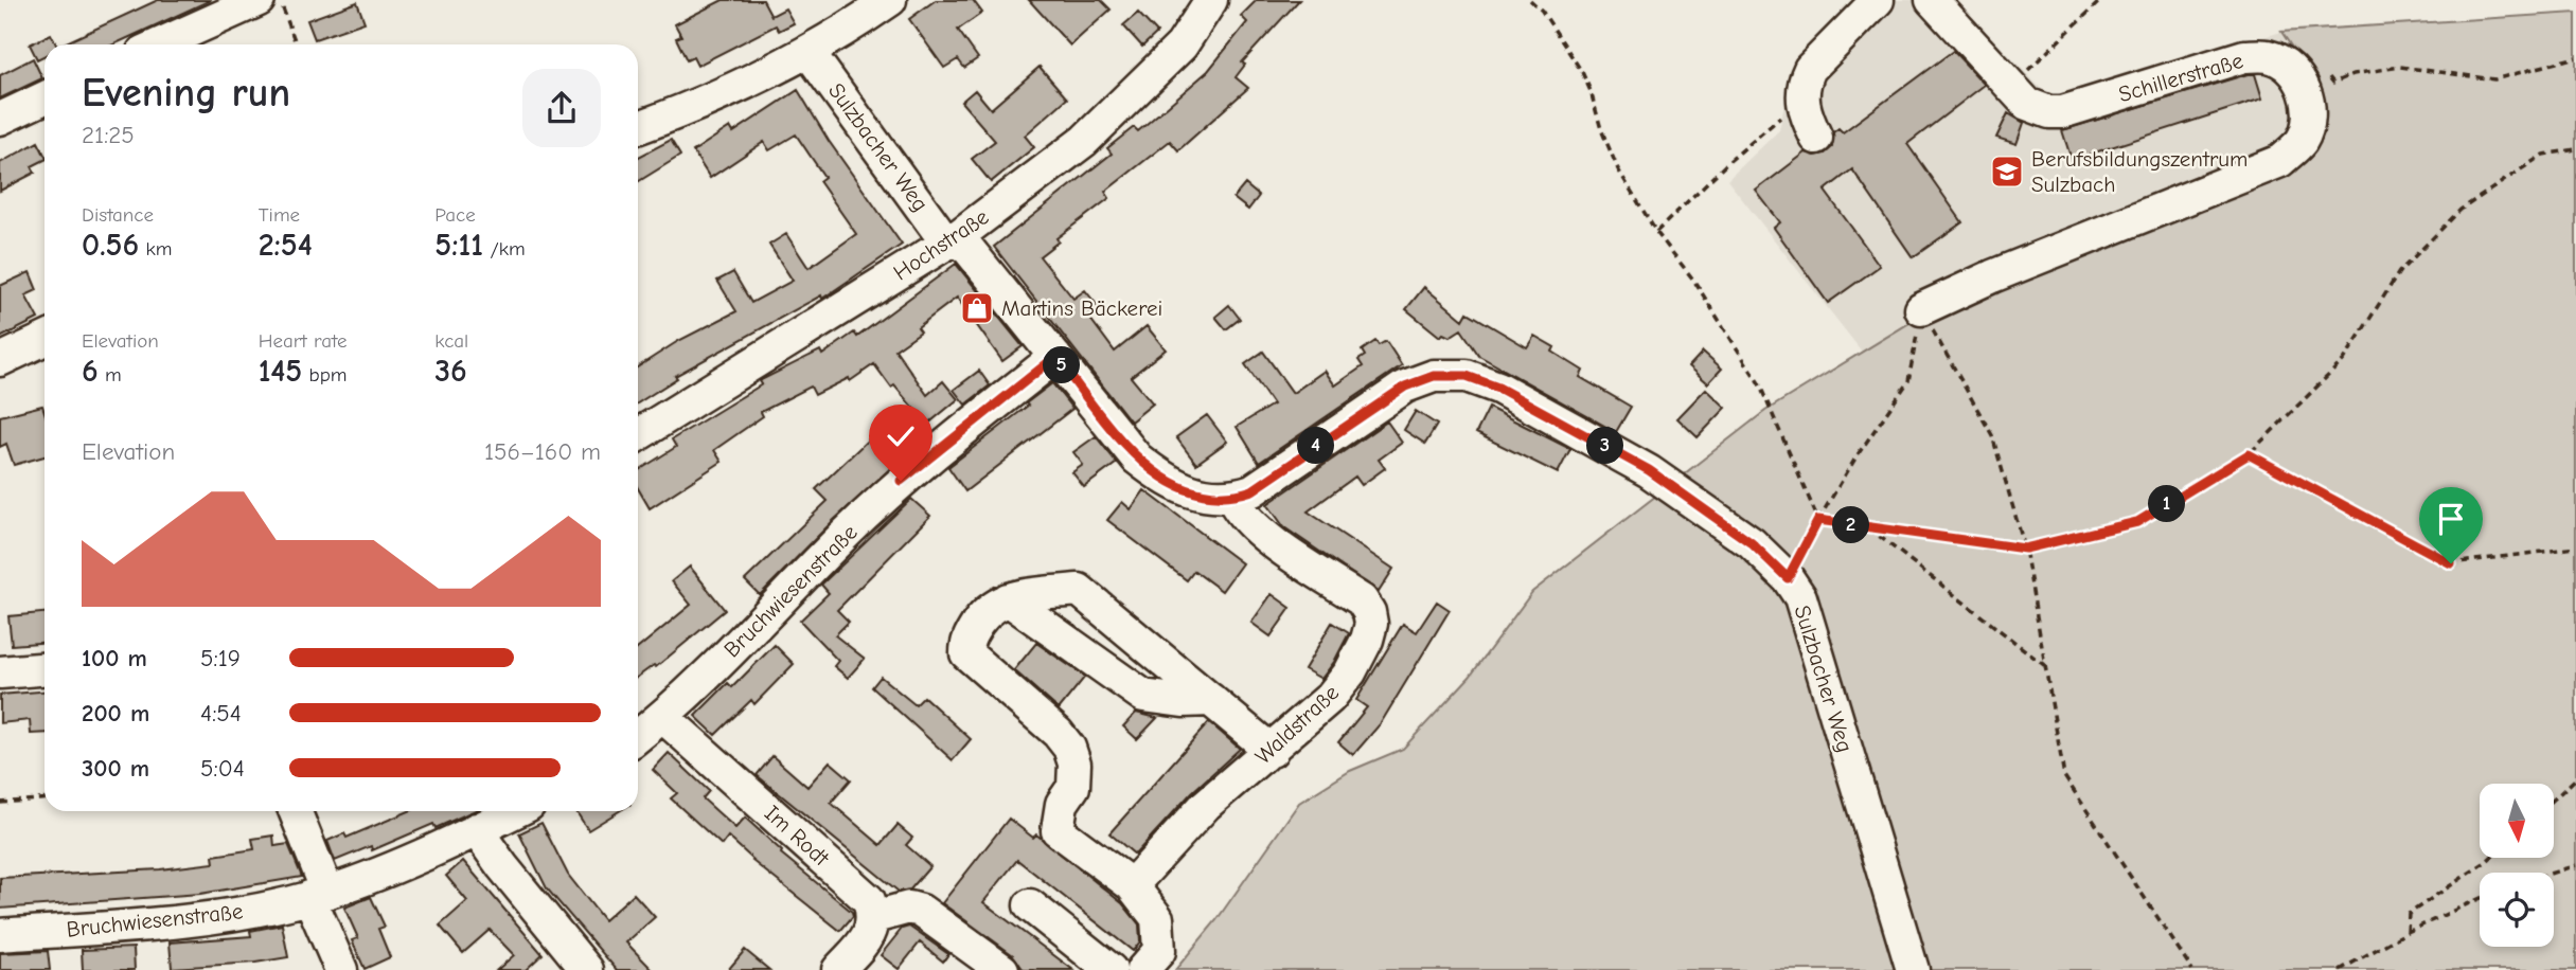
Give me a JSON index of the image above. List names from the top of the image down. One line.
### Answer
{"streets":{"street":["Schillerstraße","Sulzbacher Weg","Hochstraße","Bruchwiesenstraße","Waldstraße","Im Rodt"]},"crossings":[["Sulzbacher Weg","Hochstraße"],["Sulzbacher Weg","Bruchwiesenstraße"],["Sulzbacher Weg","Waldstraße"],["Bruchwiesenstraße","Im Rodt"]],"places":{"school or university":["Berufsbildungszentrum Sulzbach"],"shop":["Martins Bäckerei"]},"north":"bottom","page":{"heading":["Evening run","21:25"],"stats":[["Distance","0.56 km"],["Time","2:54"],["Pace","5:11 /km"],["Elevation","6 m"],["Heart rate","145 bpm"],["kcal","36"]],"pins":["5","3","4","1","2"],"chart":["Elevation","156–160 m"],"list":[{"name":"100 m","note":"5:19"},{"name":"200 m","note":"4:54"},{"name":"300 m","note":"5:04"}]}}
